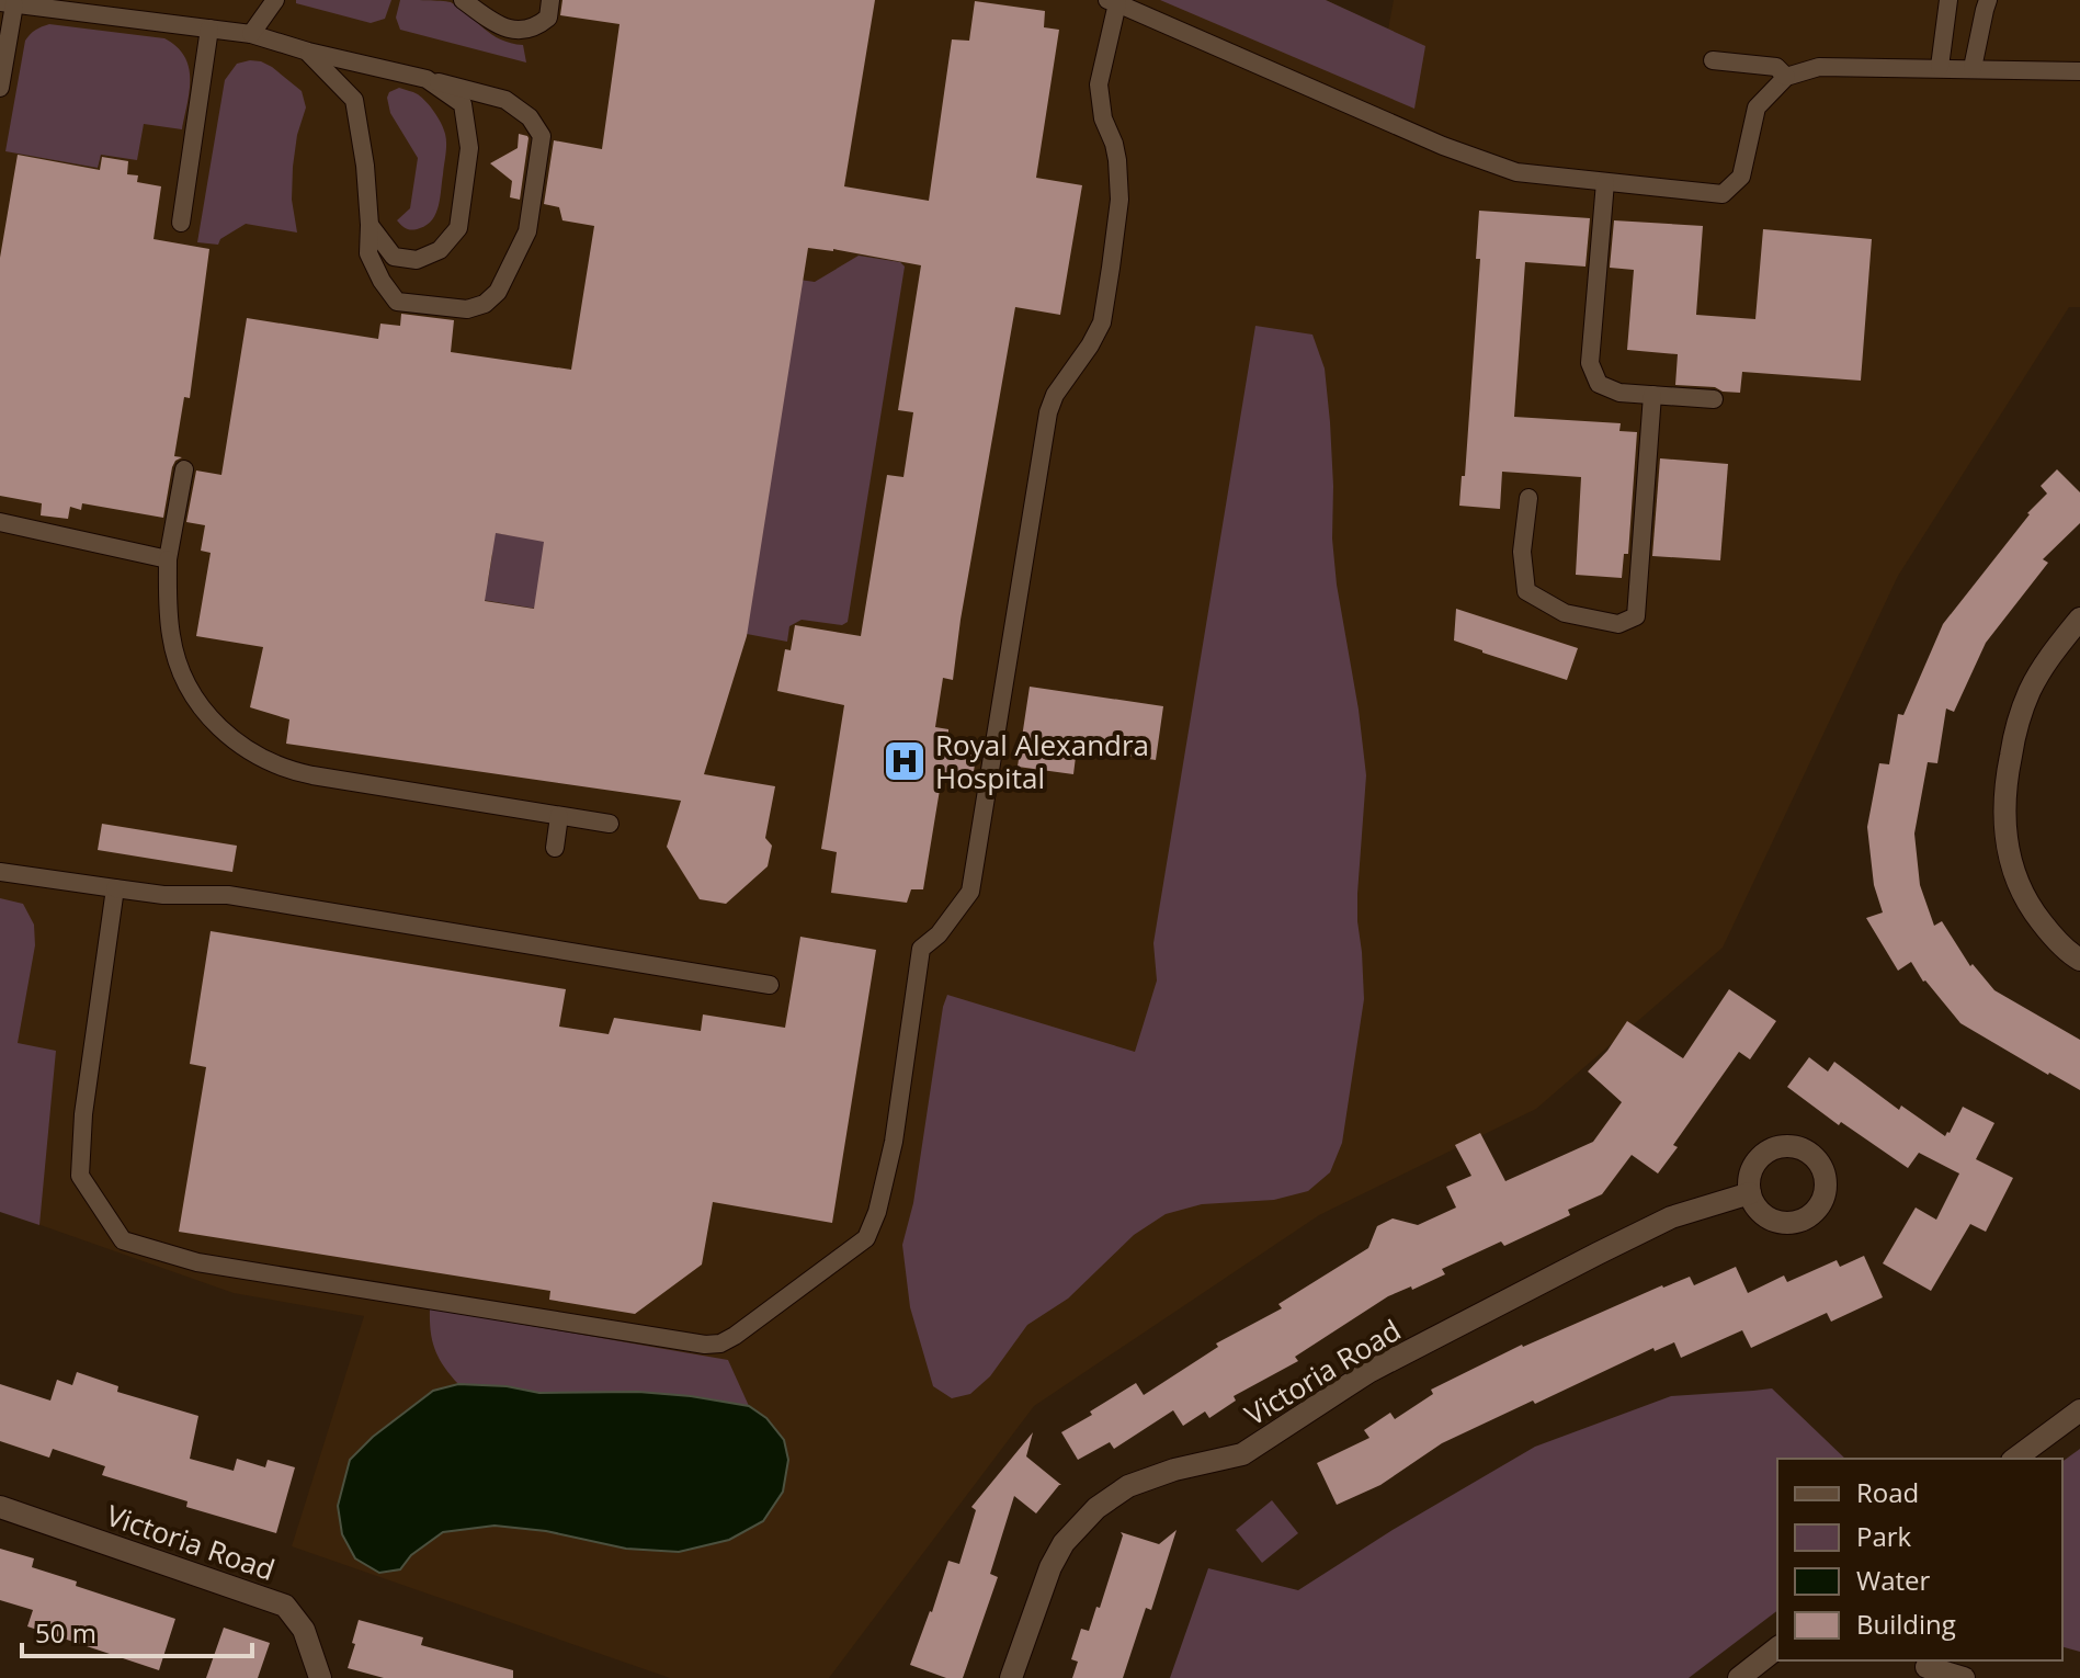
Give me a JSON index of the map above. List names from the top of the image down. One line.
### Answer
{"streets":{"street":["Victoria Road"]},"places":{"hospital":["Royal Alexandra Hospital"]},"legend":["Road","Park","Water","Building"],"scale_bar":"50 m"}
